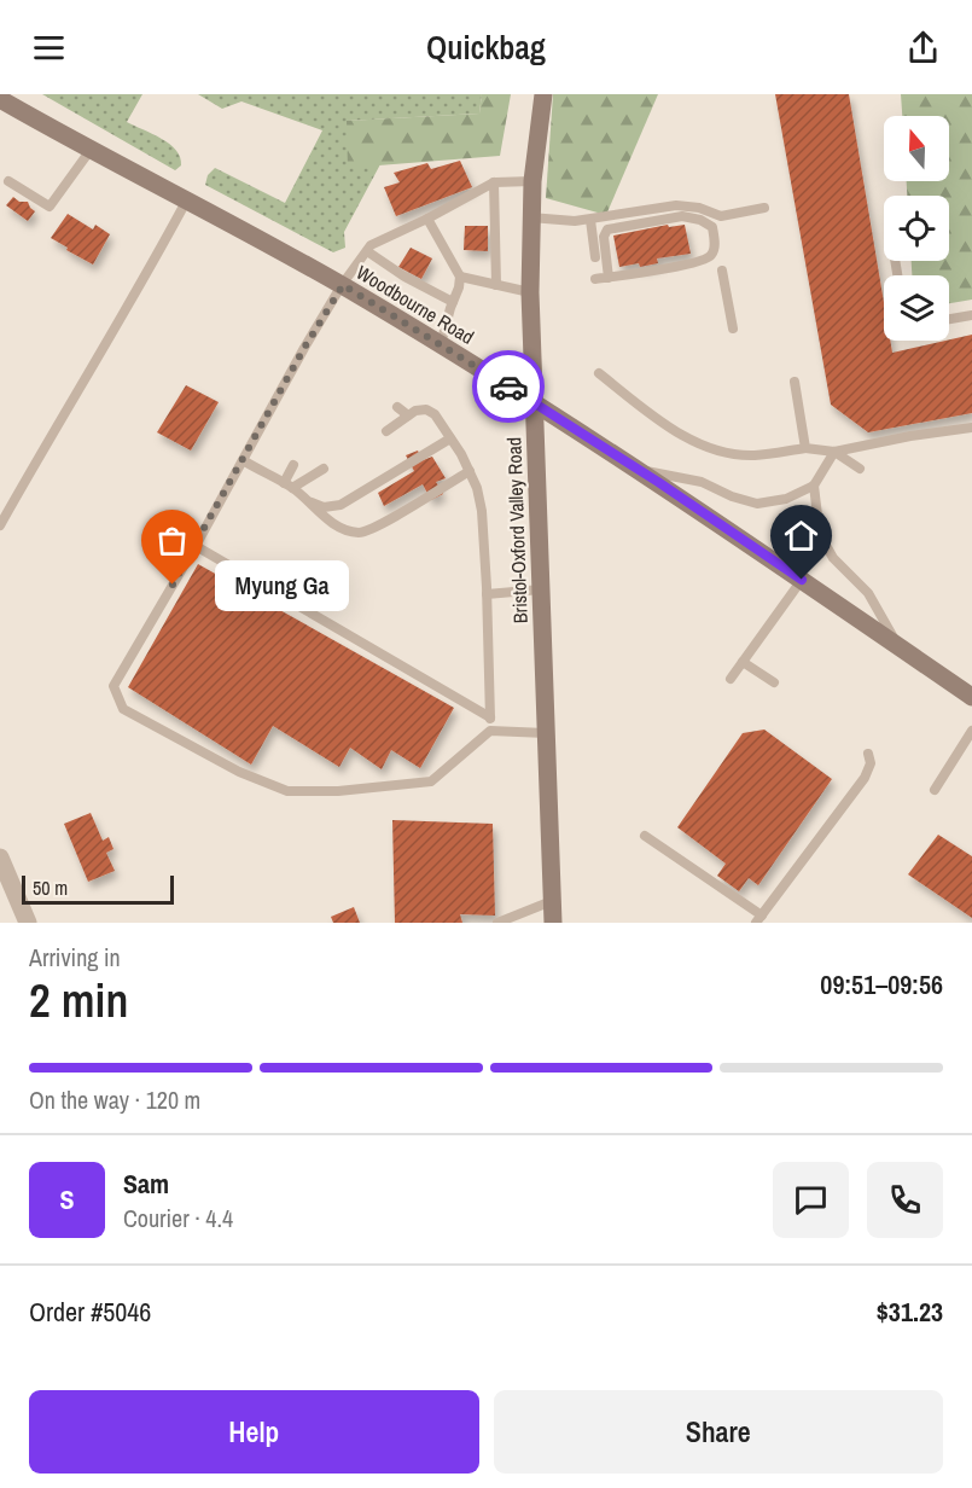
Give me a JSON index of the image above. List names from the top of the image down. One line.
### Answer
{"streets":{"main road":["Woodbourne Road","Bristol-Oxford Valley Road"]},"crossings":[["Woodbourne Road","Bristol-Oxford Valley Road"]],"places":["Myung Ga"],"scale_bar":"50 m","north":"top","page":{"header":"Quickbag","bubble":"Myung Ga","scale":"50 m","heading":["2 min","Arriving in","09:51–09:56"],"panel":["Sam","Courier · 4.4","Order #5046","$31.23"],"bar":"On the way · 120 m","round":"S","buttons":["Help","Share"]}}
